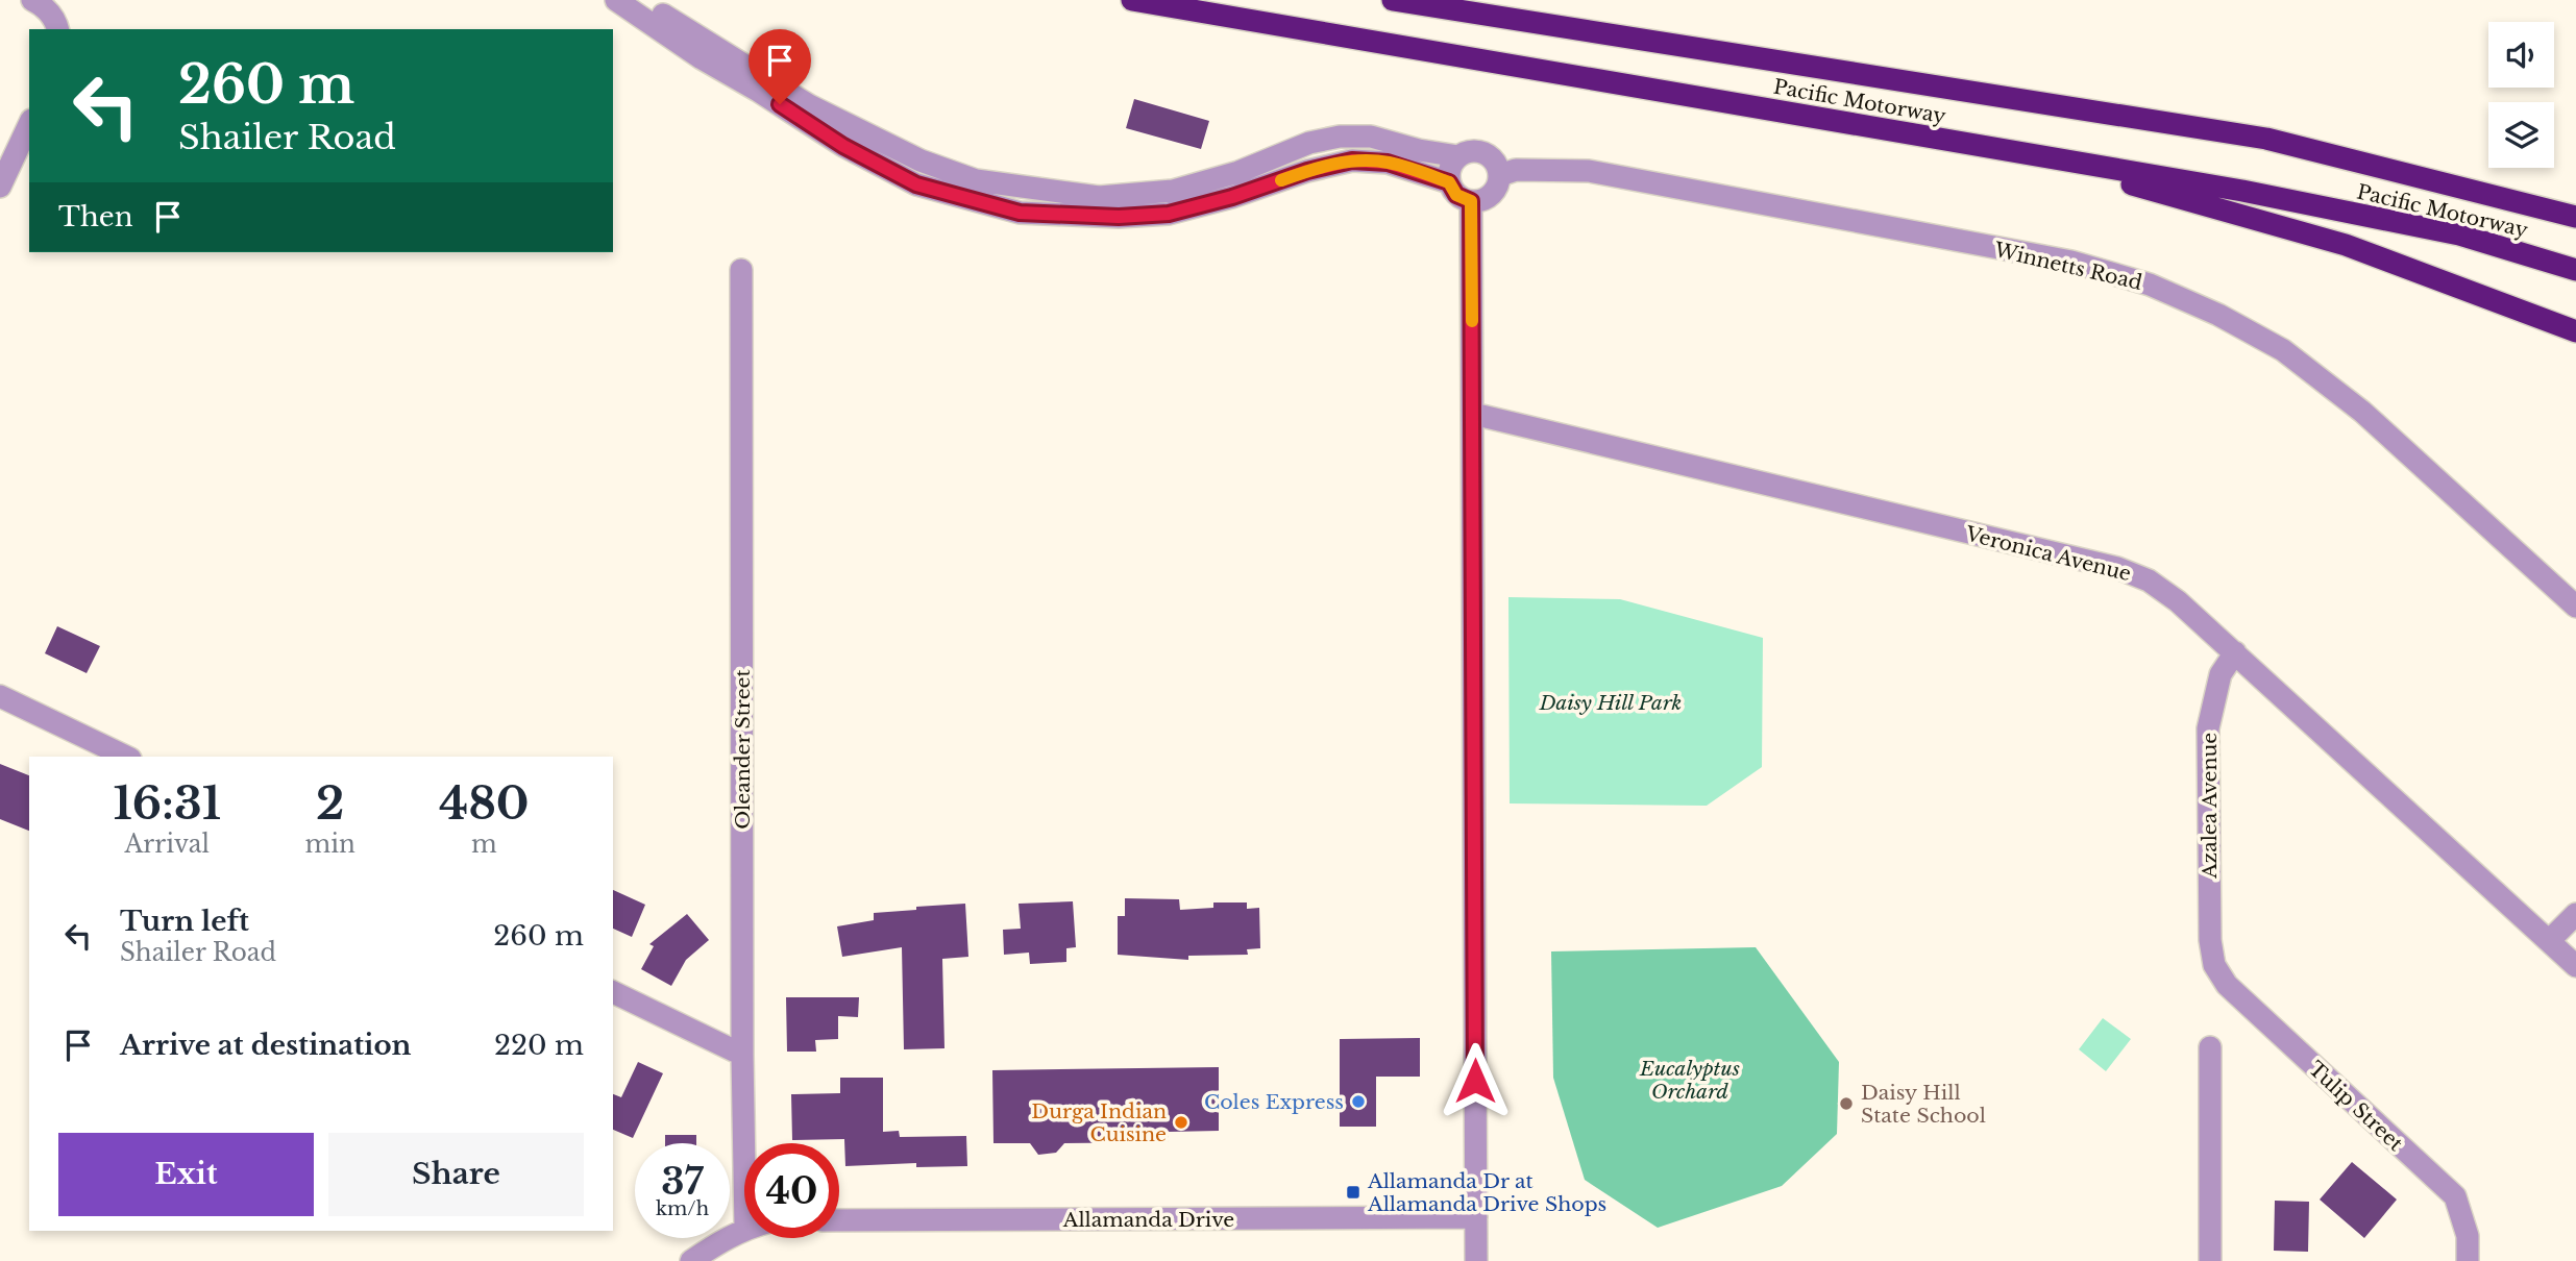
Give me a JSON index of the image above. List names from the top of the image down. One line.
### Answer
{"streets":{"highway":["Pacific Motorway"],"street":["Winnetts Road","Veronica Avenue","Oleander Street","Azalea Avenue","Tulip Street","Allamanda Drive"]},"crossings":[["Veronica Avenue","Azalea Avenue"],["Azalea Avenue","Tulip Street"]],"parks":["Daisy Hill Park","Eucalyptus Orchard"],"places":{"other":["Coles Express","Daisy Hill State School","Durga Indian Cuisine"],"transit":["Allamanda Dr at Allamanda Drive Shops"]},"page":{"turn":["260 m","Shailer Road"],"then":"Then","eta":["16:31","Arrival","2","min","480","m"],"list":[{"name":"Turn left","note":"Shailer Road","value":"260 m"},{"name":"Arrive at destination","value":"220 m"}],"buttons":["Exit","Share"],"speed":"37 km/h","limit":"40"}}
